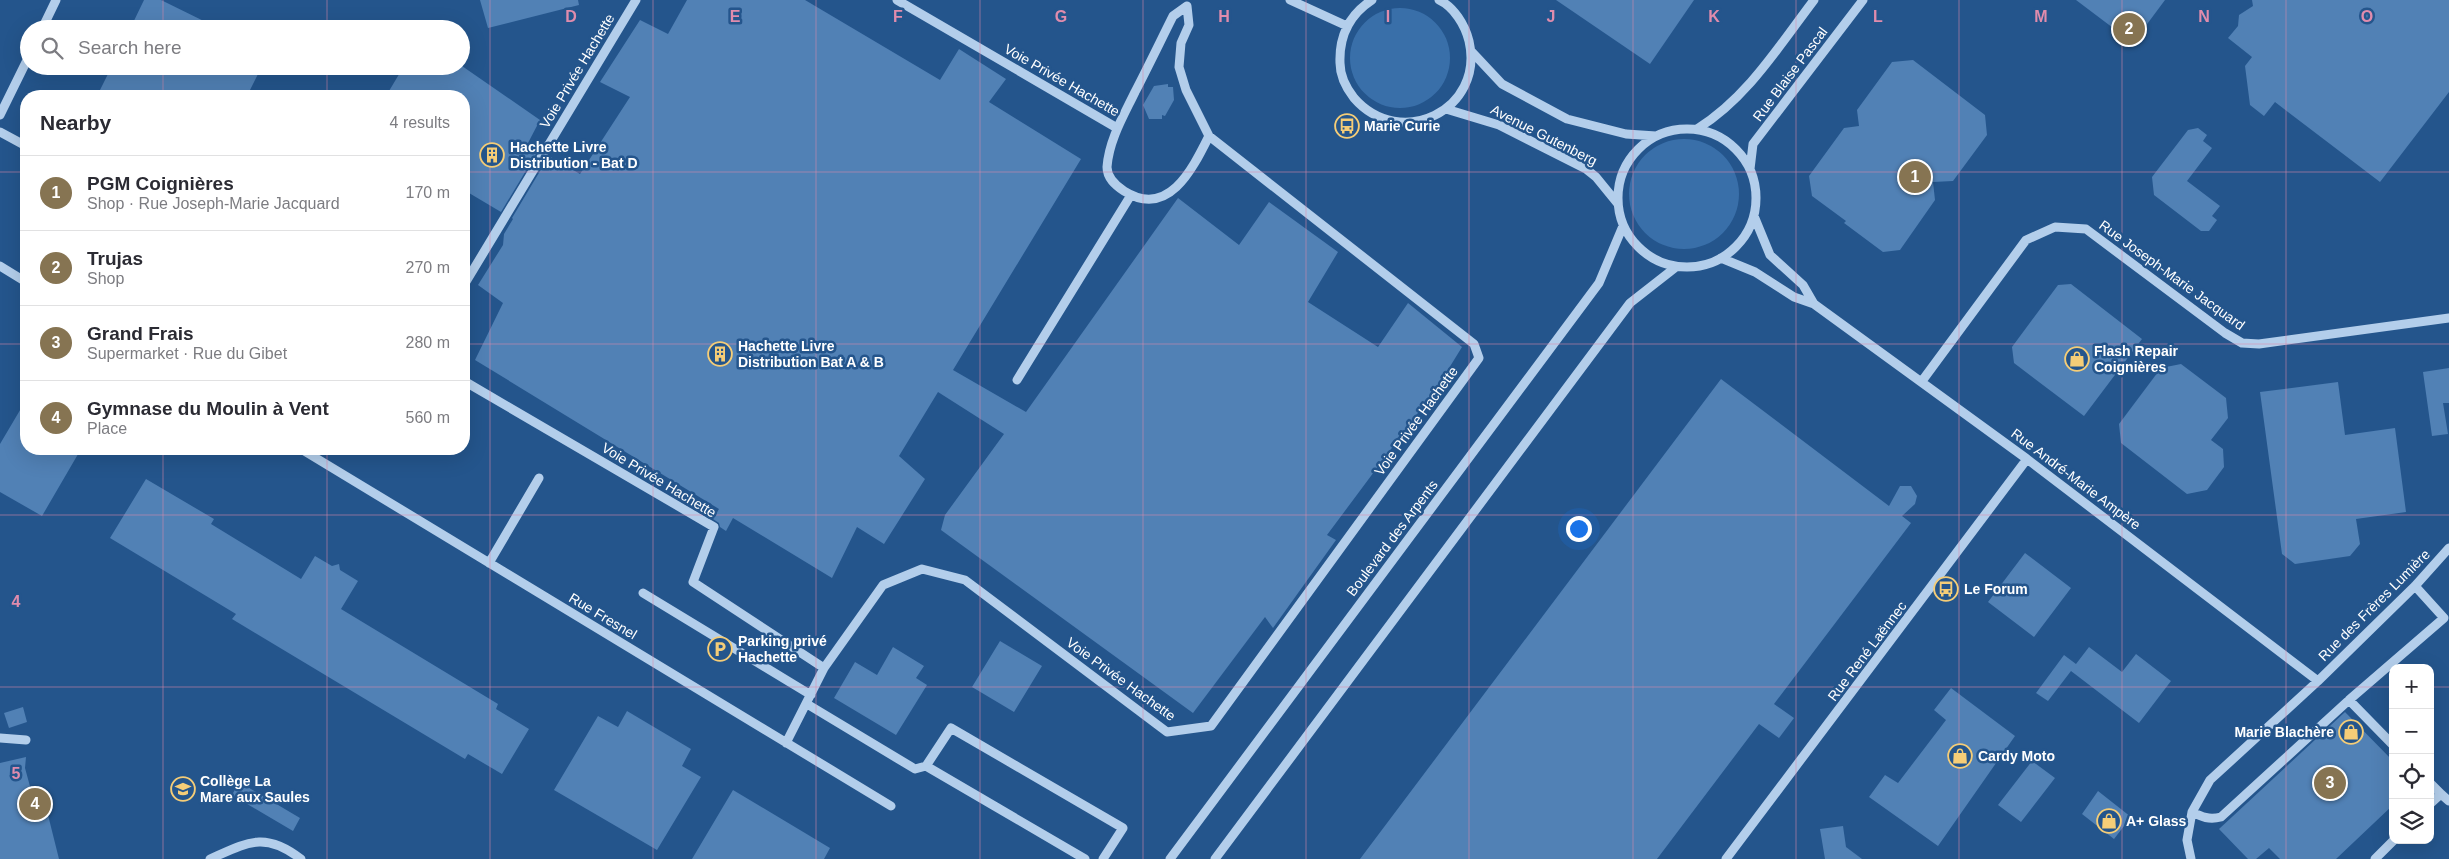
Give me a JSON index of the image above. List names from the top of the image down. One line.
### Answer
{"streets":{"street":["Voie Privée Hachette","Rue Blaise Pascal","Avenue Gutenberg","Rue Joseph-Marie Jacquard","Rue André-Marie Ampère","Boulevard des Arpents","Rue des Frères Lumière","Rue Fresnel","Rue René Laënnec"]},"crossings":[["Rue Blaise Pascal","Avenue Gutenberg"],["Rue Blaise Pascal","Boulevard des Arpents"],["Avenue Gutenberg","Boulevard des Arpents"],["Rue Joseph-Marie Jacquard","Rue André-Marie Ampère"],["Rue André-Marie Ampère","Rue des Frères Lumière"],["Rue André-Marie Ampère","Rue René Laënnec"]],"places":{"bus stop":["Marie Curie","Le Forum"],"building":["Hachette Livre Distribution - Bat D","Hachette Livre Distribution Bat A & B"],"shop":["Flash Repair Coignières","Marie Blachère","Cardy Moto","A+ Glass"],"parking":["Parking privé Hachette"],"school or university":["Collège La Mare aux Saules"]},"page":{"pins":["2","1","3","4"],"search":"Search here","heading":["Nearby","4 results"],"list":[{"mark":"1","name":"PGM Coignières","note":"Shop · Rue Joseph-Marie Jacquard","value":"170 m"},{"mark":"2","name":"Trujas","note":"Shop","value":"270 m"},{"mark":"3","name":"Grand Frais","note":"Supermarket · Rue du Gibet","value":"280 m"},{"mark":"4","name":"Gymnase du Moulin à Vent","note":"Place","value":"560 m"}],"map_buttons":["+","−"]},"grid":{"columns":["D","E","F","G","H","I","J","K","L","M","N","O"],"rows":["4","5"]}}
